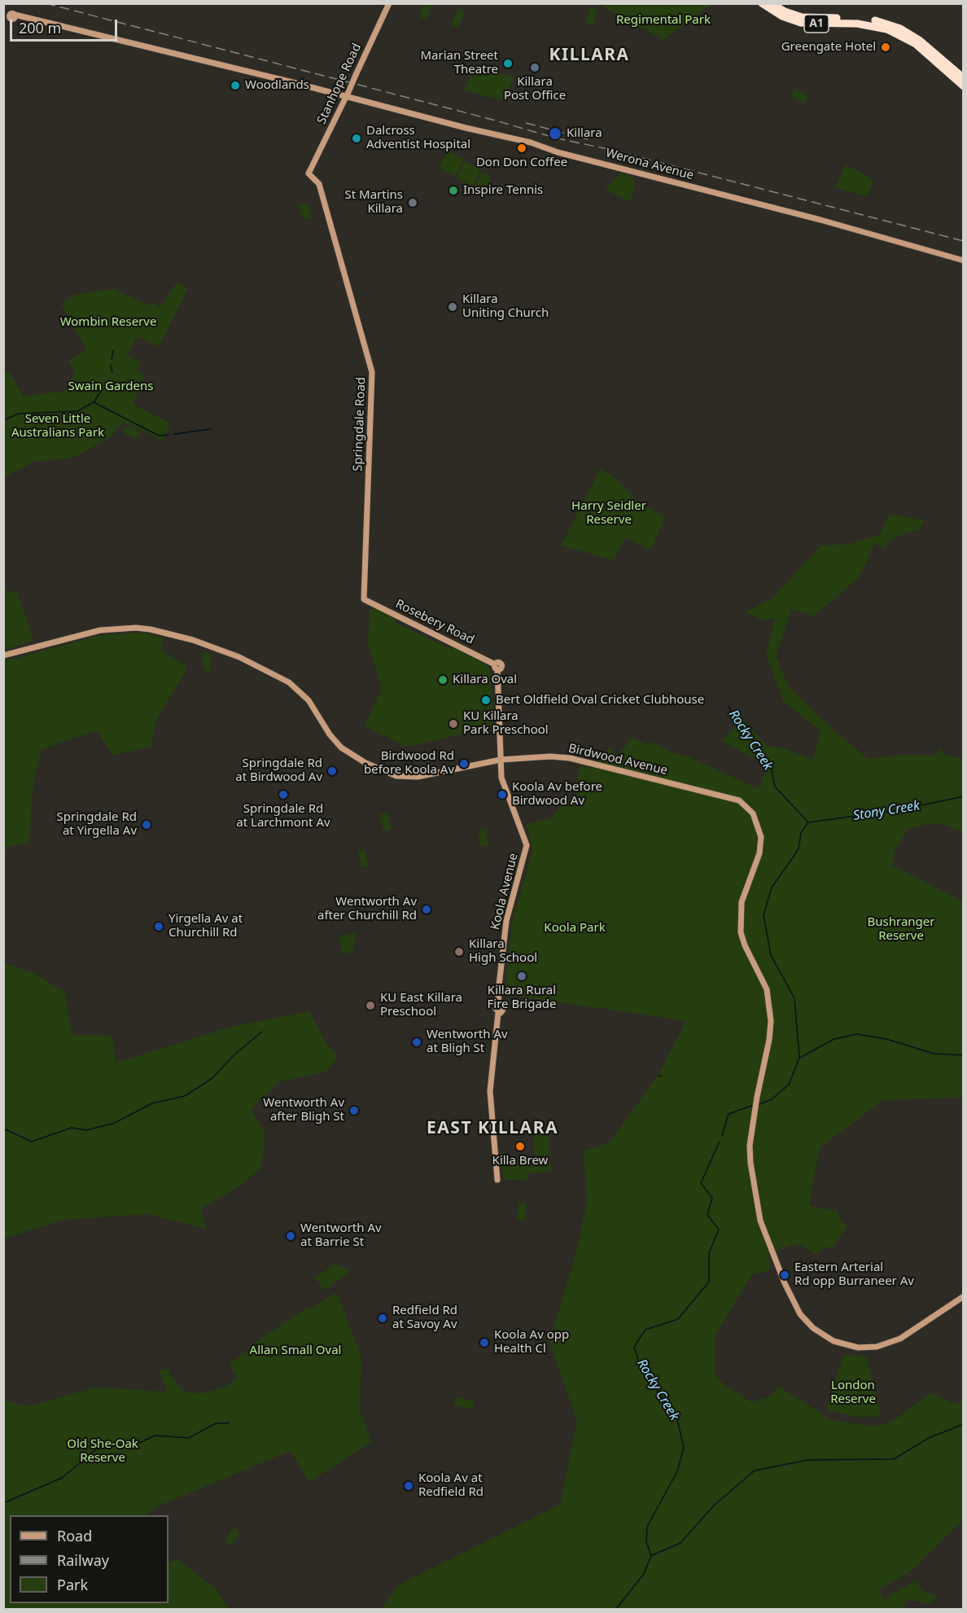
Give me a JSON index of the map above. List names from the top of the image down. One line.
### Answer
{"streets":{"highway":["A1"],"main road":["Stanhope Road","Werona Avenue","Springdale Road","Rosebery Road","Birdwood Avenue","Koola Avenue"]},"crossings":[["Stanhope Road","Werona Avenue"],["Stanhope Road","Springdale Road"],["Springdale Road","Rosebery Road"],["Rosebery Road","Koola Avenue"],["Birdwood Avenue","Koola Avenue"]],"districts":["KILLARA","EAST KILLARA"],"water":["Rocky Creek","Stony Creek"],"parks":["Regimental Park","Wombin Reserve","Swain Gardens","Seven Little Australians Park","Harry Seidler Reserve","Bushranger Reserve","Koola Park","Allan Small Oval","London Reserve","Old She-Oak Reserve"],"places":["Greengate Hotel","Marian Street Theatre","Killara Post Office","Woodlands","Killara","Dalcross Adventist Hospital","Don Don Coffee","Inspire Tennis","St Martins Killara","Killara Uniting Church","Killara Oval","Bert Oldfield Oval Cricket Clubhouse","KU Killara Park Preschool","Birdwood Rd before Koola Av","Springdale Rd at Birdwood Av","Springdale Rd at Larchmont Av","Koola Av before Birdwood Av","Springdale Rd at Yirgella Av","Wentworth Av after Churchill Rd","Yirgella Av at Churchill Rd","Killara High School","Killara Rural Fire Brigade","KU East Killara Preschool","Wentworth Av at Bligh St","Wentworth Av after Bligh St","Killa Brew","Wentworth Av at Barrie St","Eastern Arterial Rd opp Burraneer Av","Redfield Rd at Savoy Av","Koola Av opp Health Cl","Koola Av at Redfield Rd"],"legend":["Road","Railway","Park"],"scale_bar":"200 m"}
